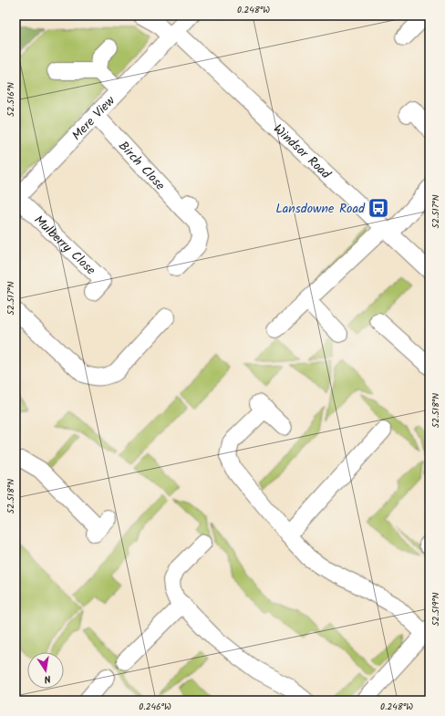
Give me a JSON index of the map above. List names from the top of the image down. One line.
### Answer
{"streets":{"street":["Mere View","Windsor Road","Birch Close","Mulberry Close"]},"crossings":[["Mere View","Windsor Road"],["Mere View","Birch Close"],["Mere View","Mulberry Close"]],"places":{"bus stop":["Lansdowne Road"]},"north":"bottom","coordinates":["0.248°W","52.516°N","52.517°N","52.518°N","52.519°N","0.246°W"]}
